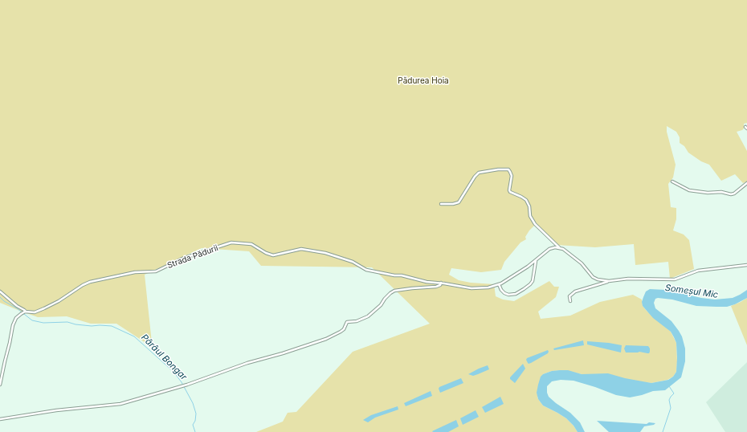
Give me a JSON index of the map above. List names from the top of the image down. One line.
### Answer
{"streets":{"street":["Strada Pădurii"]},"water":["Someșul Mic","Pârâul Bongar"],"parks":["Pădurea Hoia"]}
